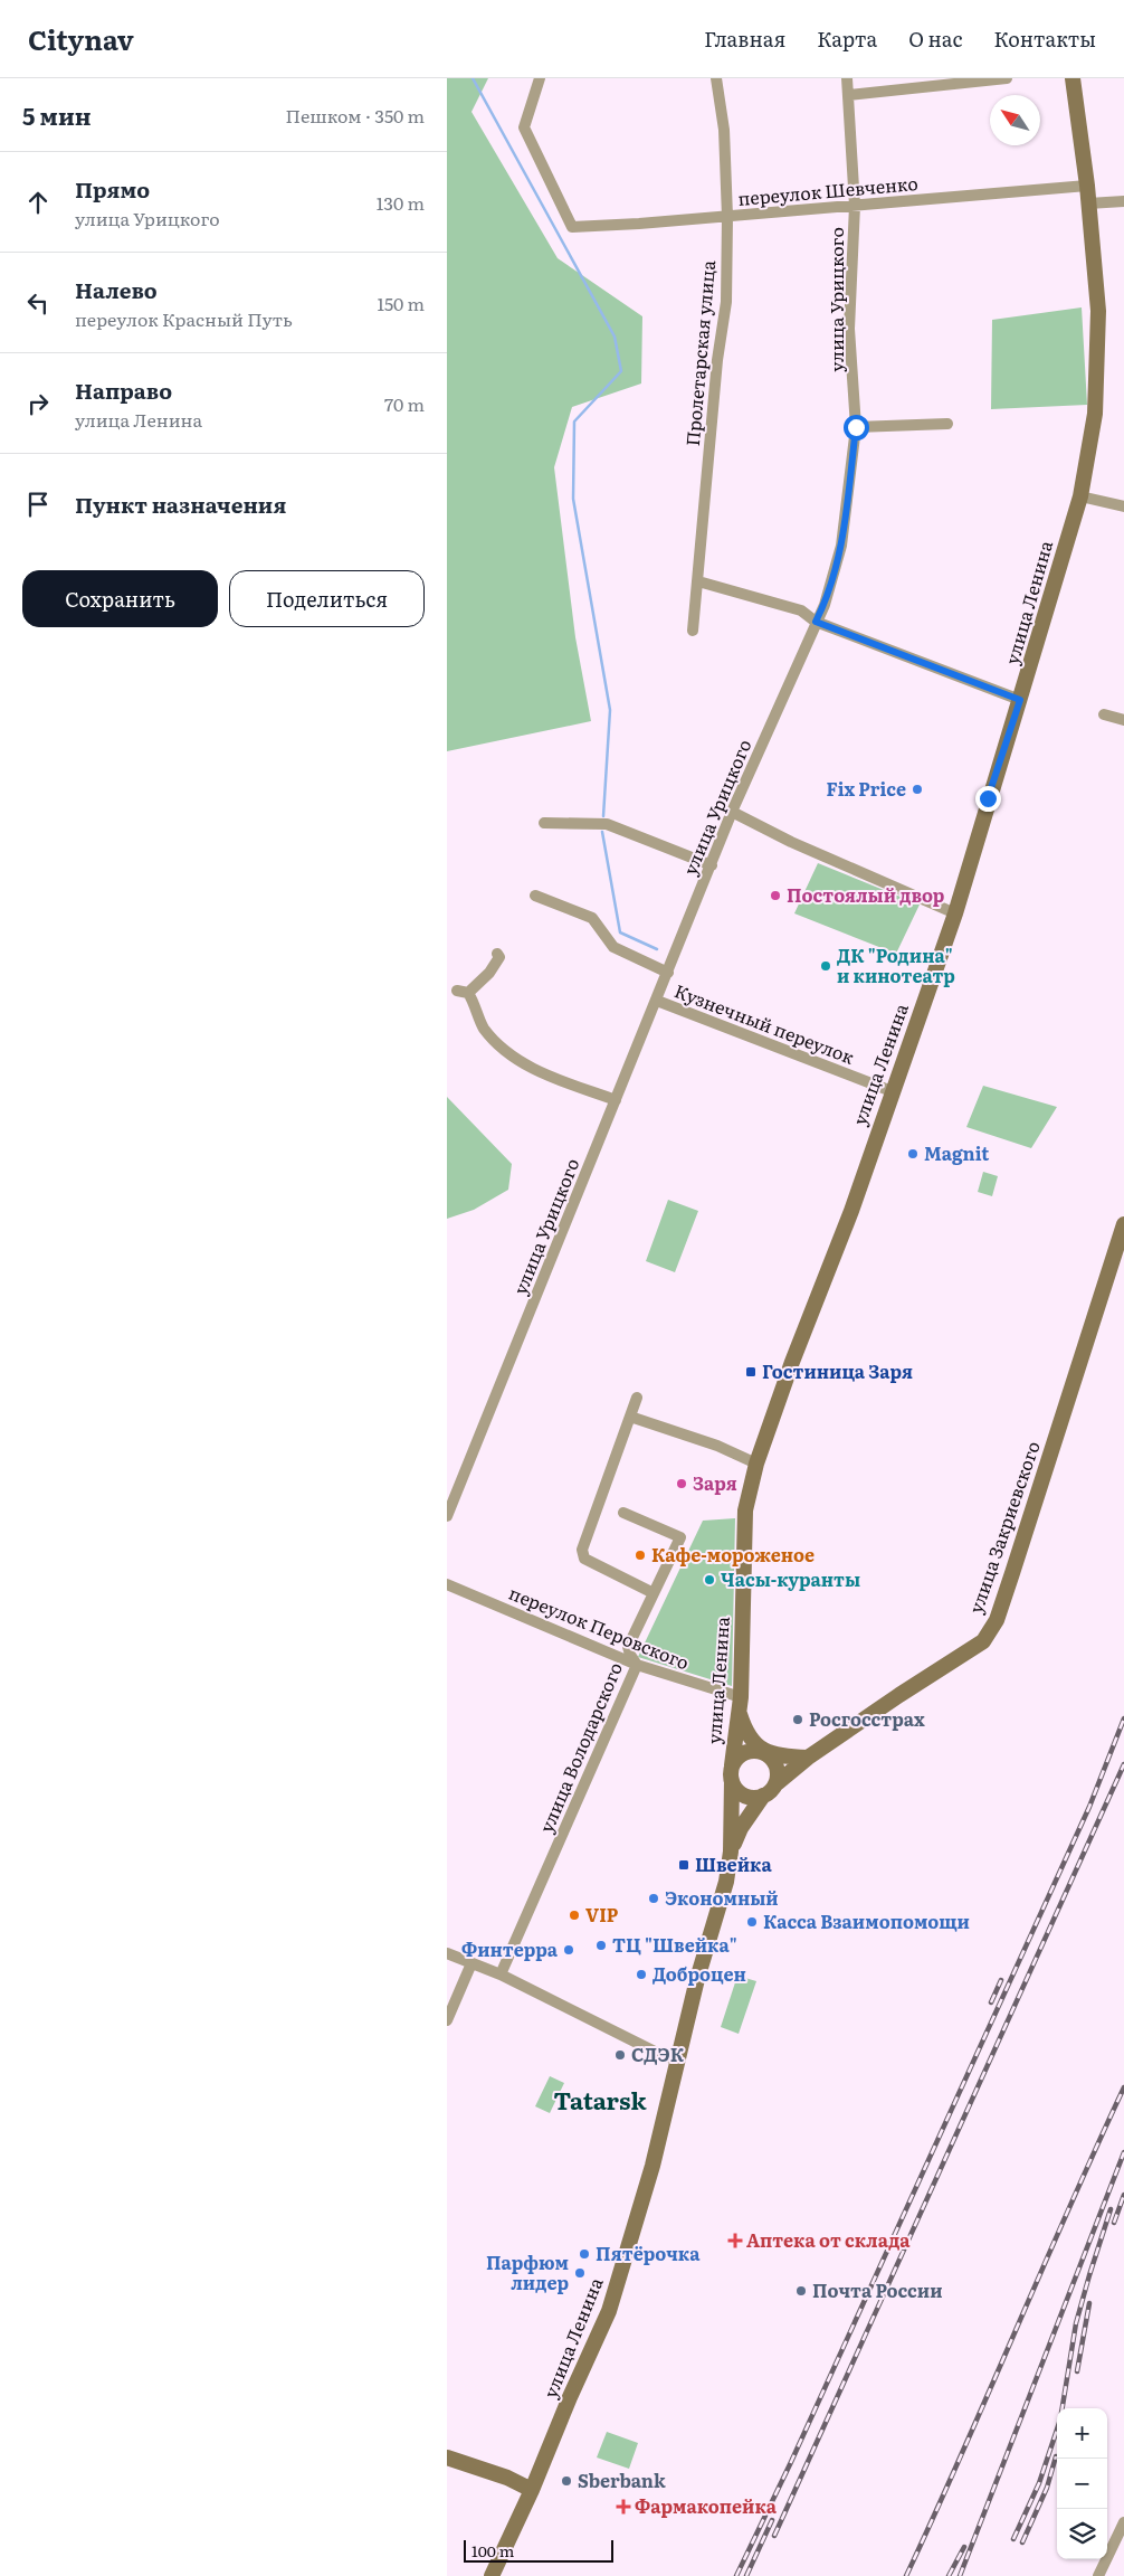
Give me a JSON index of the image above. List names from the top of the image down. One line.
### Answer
{"streets":{"main road":["улица Ленина","улица Закриевского"],"street":["переулок Шевченко","улица Урицкого","Пролетарская улица","Кузнечный переулок","переулок Перовского","улица Володарского"]},"crossings":[["переулок Шевченко","улица Урицкого"],["переулок Шевченко","Пролетарская улица"],["переулок Шевченко","улица Ленина"],["улица Урицкого","Кузнечный переулок"],["улица Ленина","Кузнечный переулок"],["улица Ленина","улица Закриевского"],["улица Ленина","переулок Перовского"],["переулок Перовского","улица Володарского"]],"districts":["Tatarsk"],"places":{"other":["Fix Price","Постоялый двор","ДК \"Родина\" и кинотеатр","Magnit","Заря","Кафе-мороженое","Часы-куранты","Росгосстрах","Экономный","VIP","Касса Взаимопомощи","ТЦ \"Швейка\"","Финтерра","Доброцен","СДЭК","Пятёрочка","Парфюм лидер","Почта России","Sberbank"],"transit":["Гостиница Заря","Швейка"],"health":["Аптека от склада","Фармакопейка"]},"scale_bar":"100 m","north":"top left","page":{"header":"Citynav","nav":["Главная","Карта","О нас","Контакты"],"heading":["5 мин","Пешком · 350 m"],"list":[["Прямо","улица Урицкого","130 m"],["Налево","переулок Красный Путь","150 m"],["Направо","улица Ленина","70 m"],"Пункт назначения"],"buttons":["Сохранить","Поделиться"],"map_buttons":["+","−"],"scale":"100 m"}}
